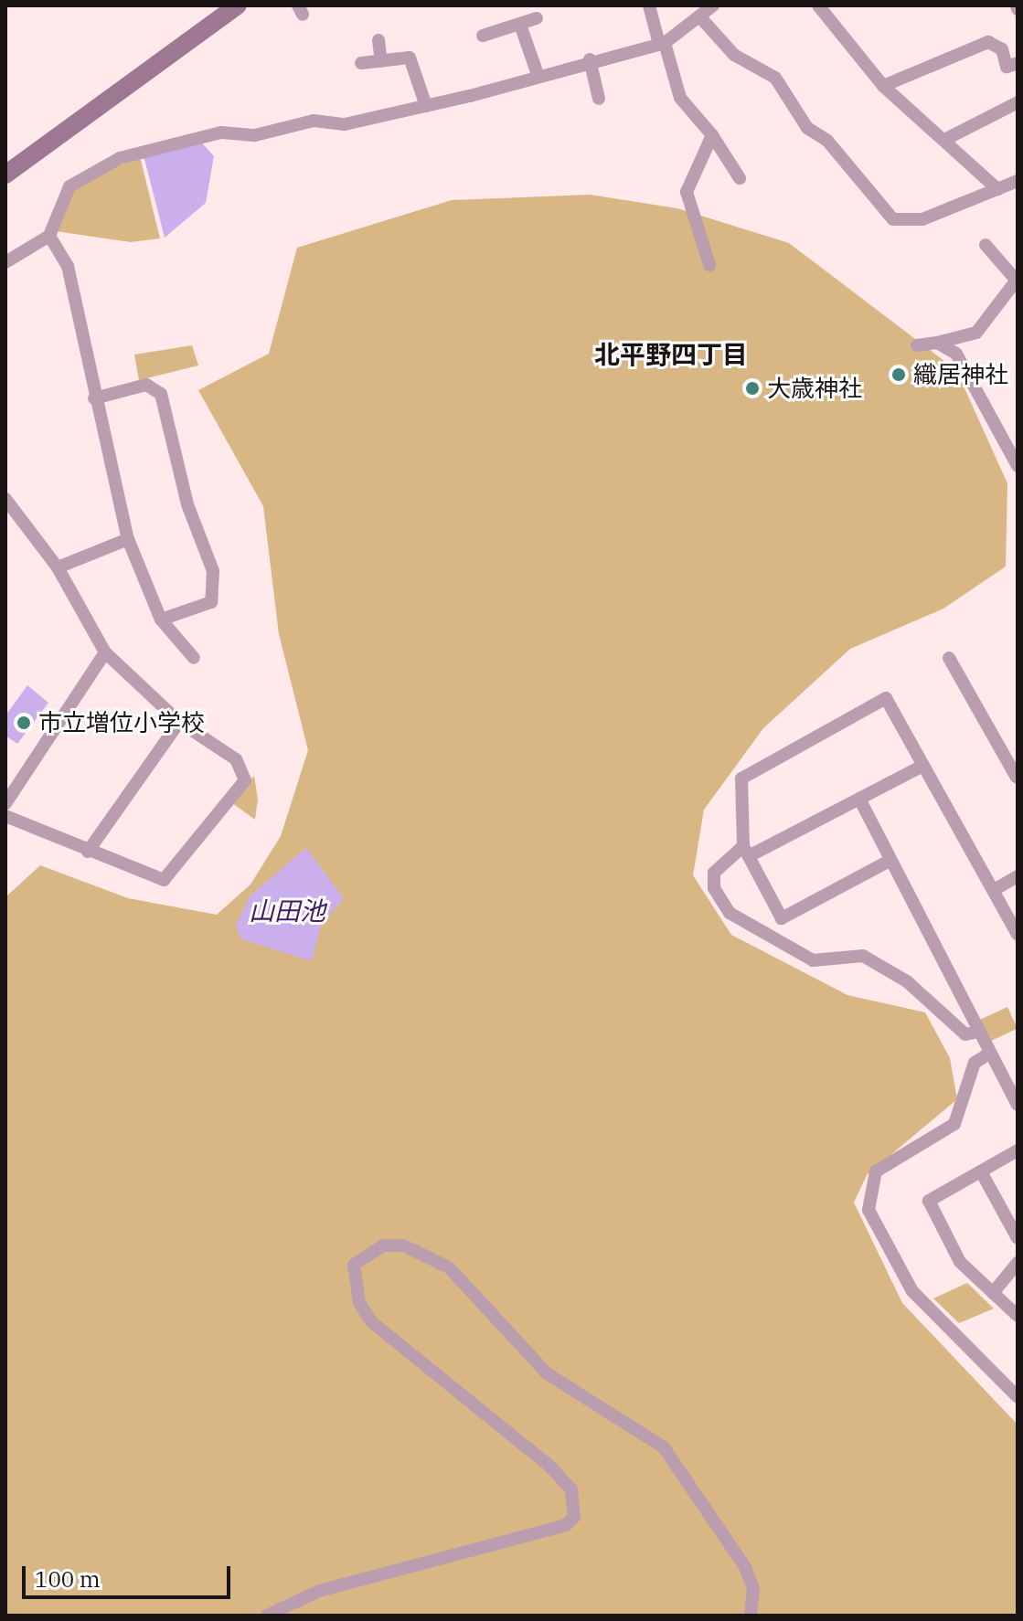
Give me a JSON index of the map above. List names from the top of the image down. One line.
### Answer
{"districts":["北平野四丁目"],"water":["山田池"],"places":["織居神社","大歳神社","市立増位小学校"],"scale_bar":"100 m"}
